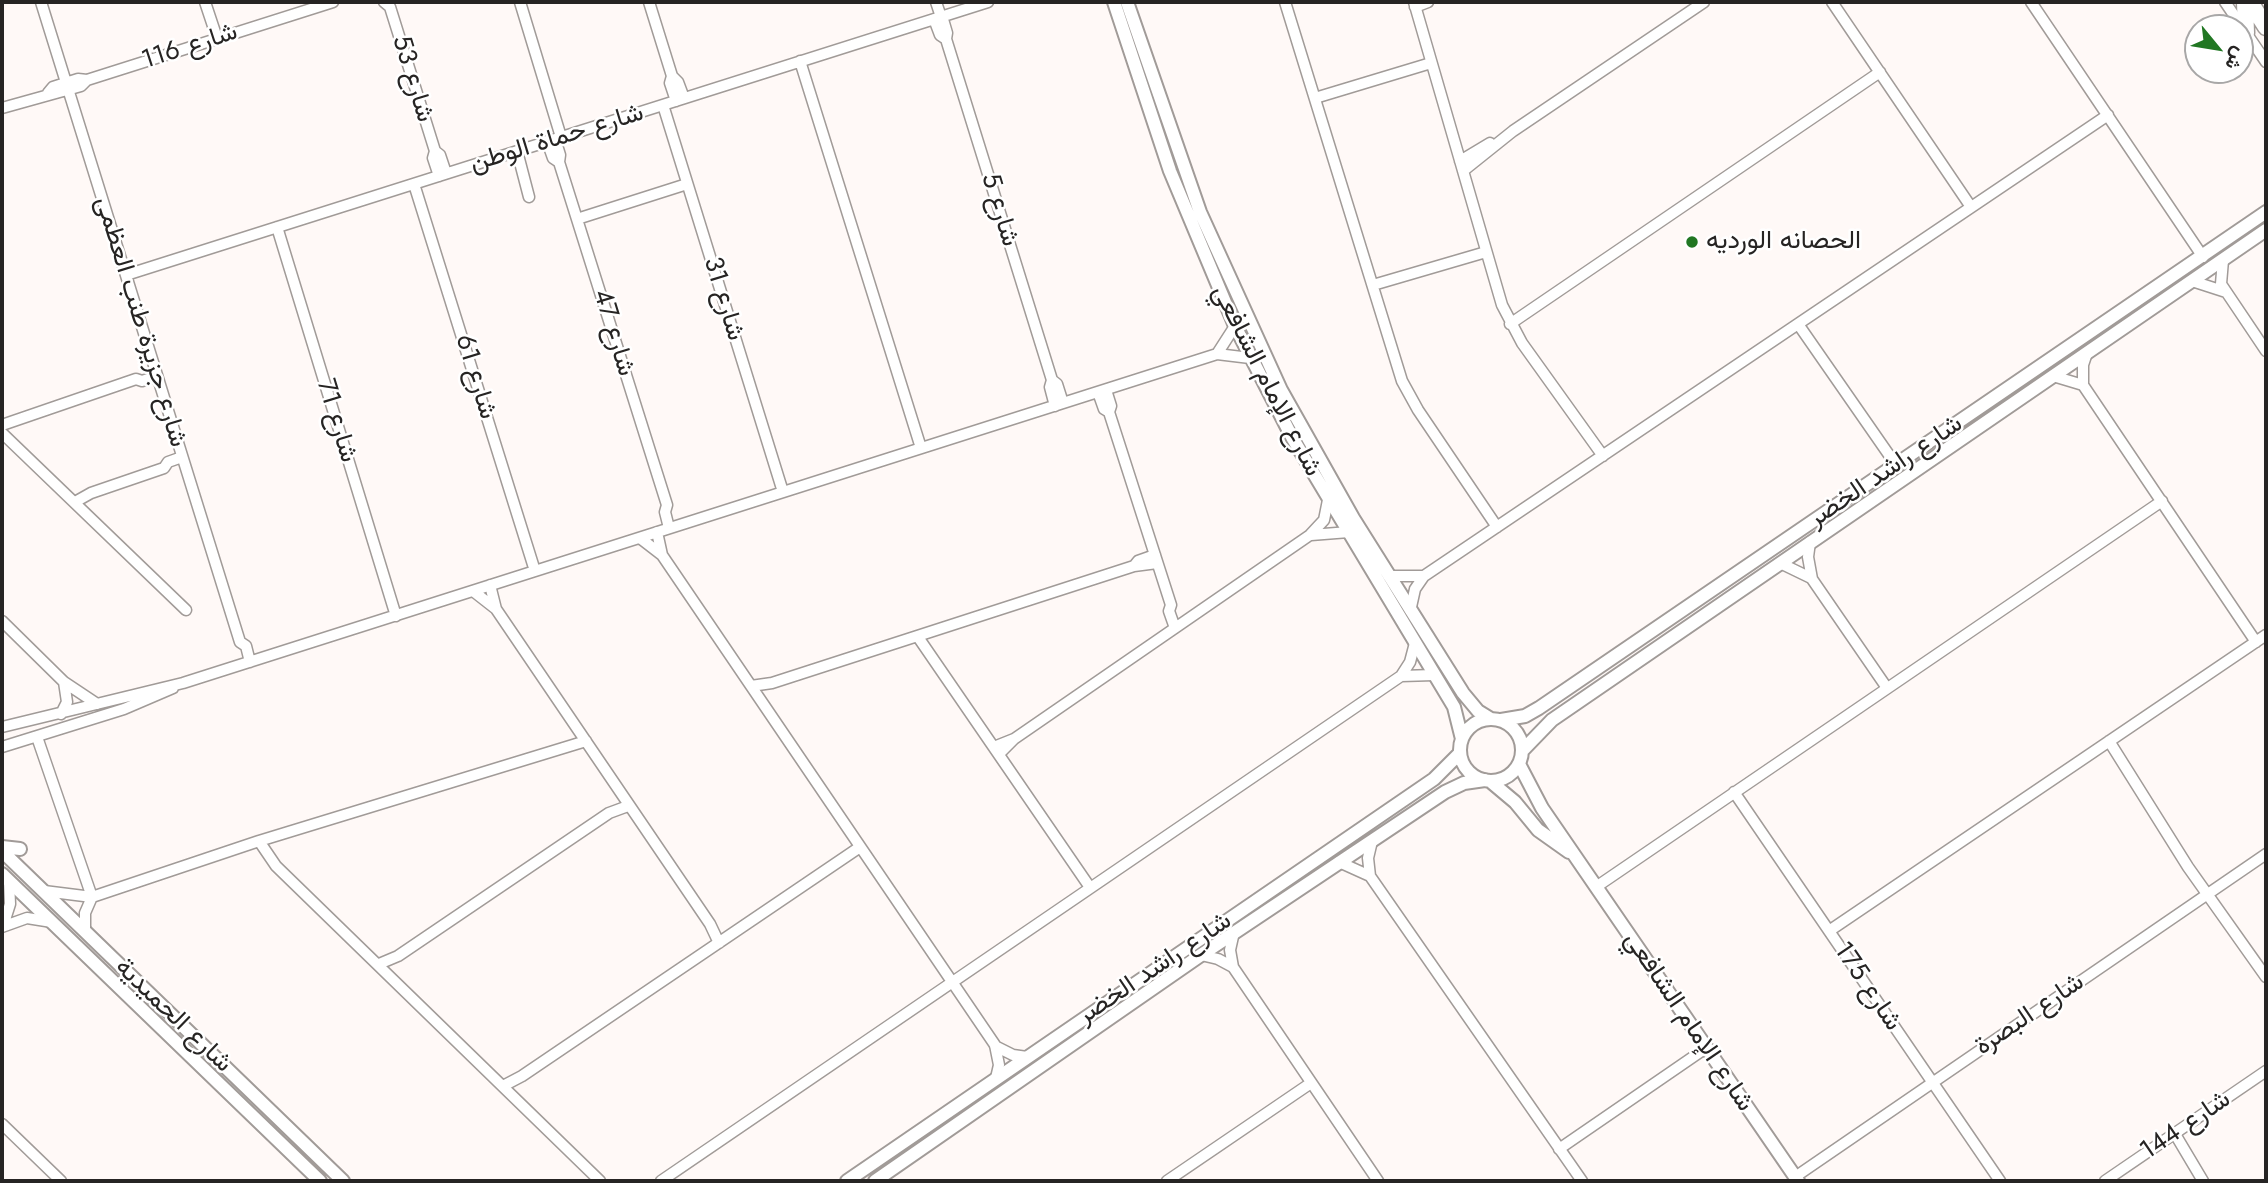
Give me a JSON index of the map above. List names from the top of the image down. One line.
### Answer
{"streets":{"street":["شارع 116","شارع 53","شارع حماة الوطن","شارع 5","شارع 31","شارع جزيرة طنب العظمى","شارع 47","شارع 61","شارع الإمام الشافعي","شارع 71","شارع راشد الخضر","شارع 175","شارع البصرة","شارع الحميدية","شارع 144"]},"crossings":[["شارع 116","شارع جزيرة طنب العظمى"],["شارع 53","شارع حماة الوطن"],["شارع حماة الوطن","شارع 5"],["شارع حماة الوطن","شارع 31"],["شارع حماة الوطن","شارع جزيرة طنب العظمى"],["شارع حماة الوطن","شارع 47"],["شارع حماة الوطن","شارع 61"],["شارع حماة الوطن","شارع 71"],["شارع الإمام الشافعي","شارع راشد الخضر"],["شارع الإمام الشافعي","شارع البصرة"],["شارع 175","شارع البصرة"]],"places":["الحصانه الورديه"],"north":"bottom right"}
